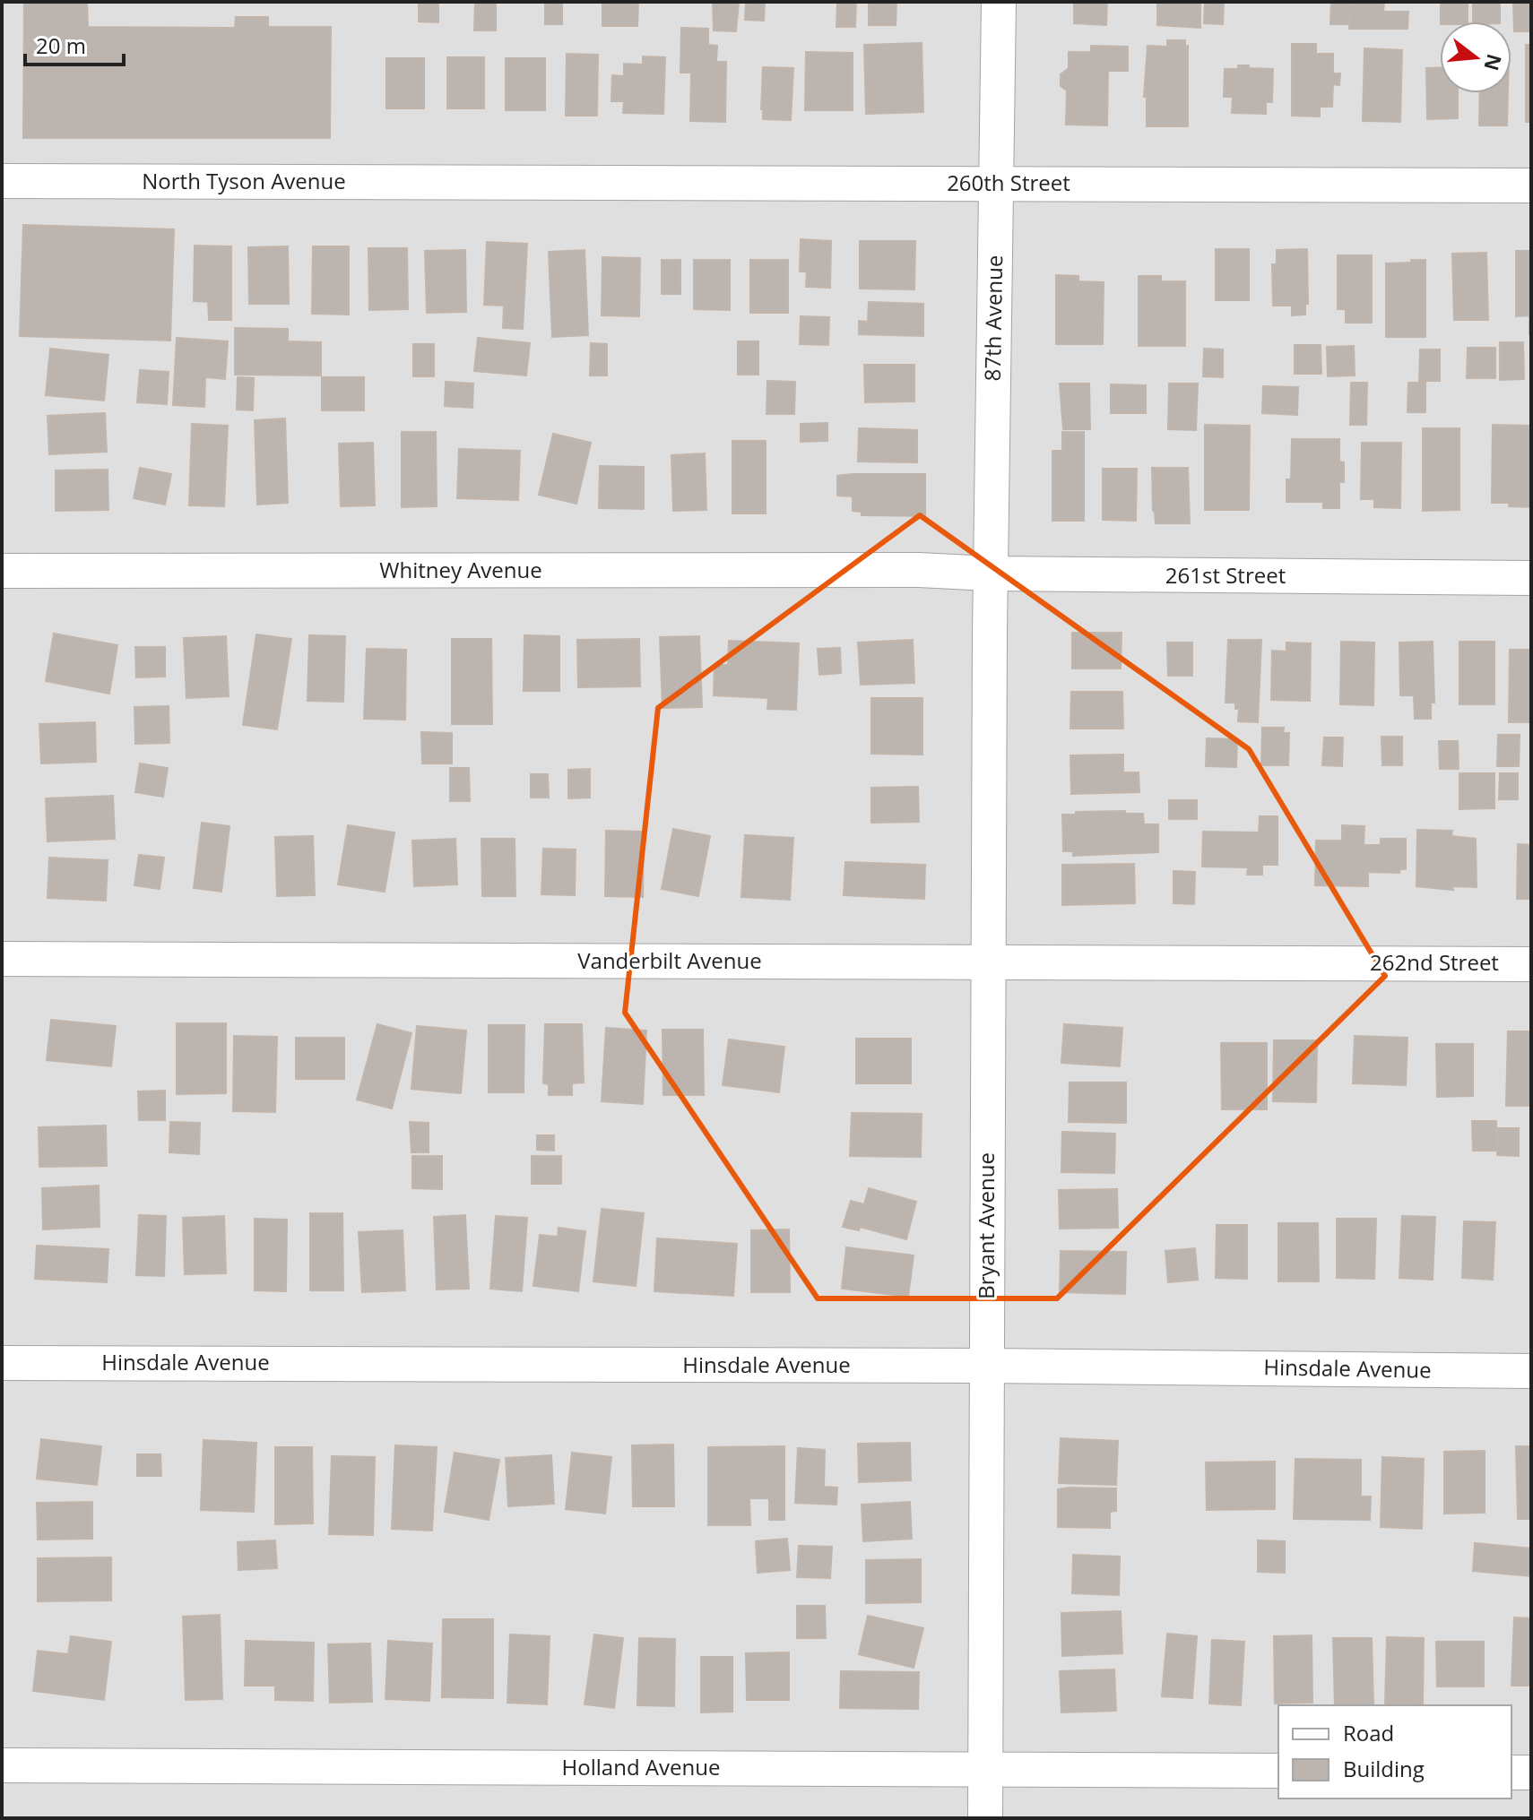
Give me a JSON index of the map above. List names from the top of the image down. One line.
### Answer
{"streets":{"street":["North Tyson Avenue","260th Street","87th Avenue","Whitney Avenue","261st Street","Vanderbilt Avenue","262nd Street","Bryant Avenue","Hinsdale Avenue","Holland Avenue"]},"crossings":[["North Tyson Avenue","260th Street"],["260th Street","87th Avenue"],["87th Avenue","261st Street"],["87th Avenue","Bryant Avenue"],["Whitney Avenue","261st Street"],["Vanderbilt Avenue","262nd Street"],["Vanderbilt Avenue","Bryant Avenue"],["Bryant Avenue","Hinsdale Avenue"],["Bryant Avenue","Holland Avenue"]],"legend":["Road","Building"],"scale_bar":"20 m","north":"right"}
